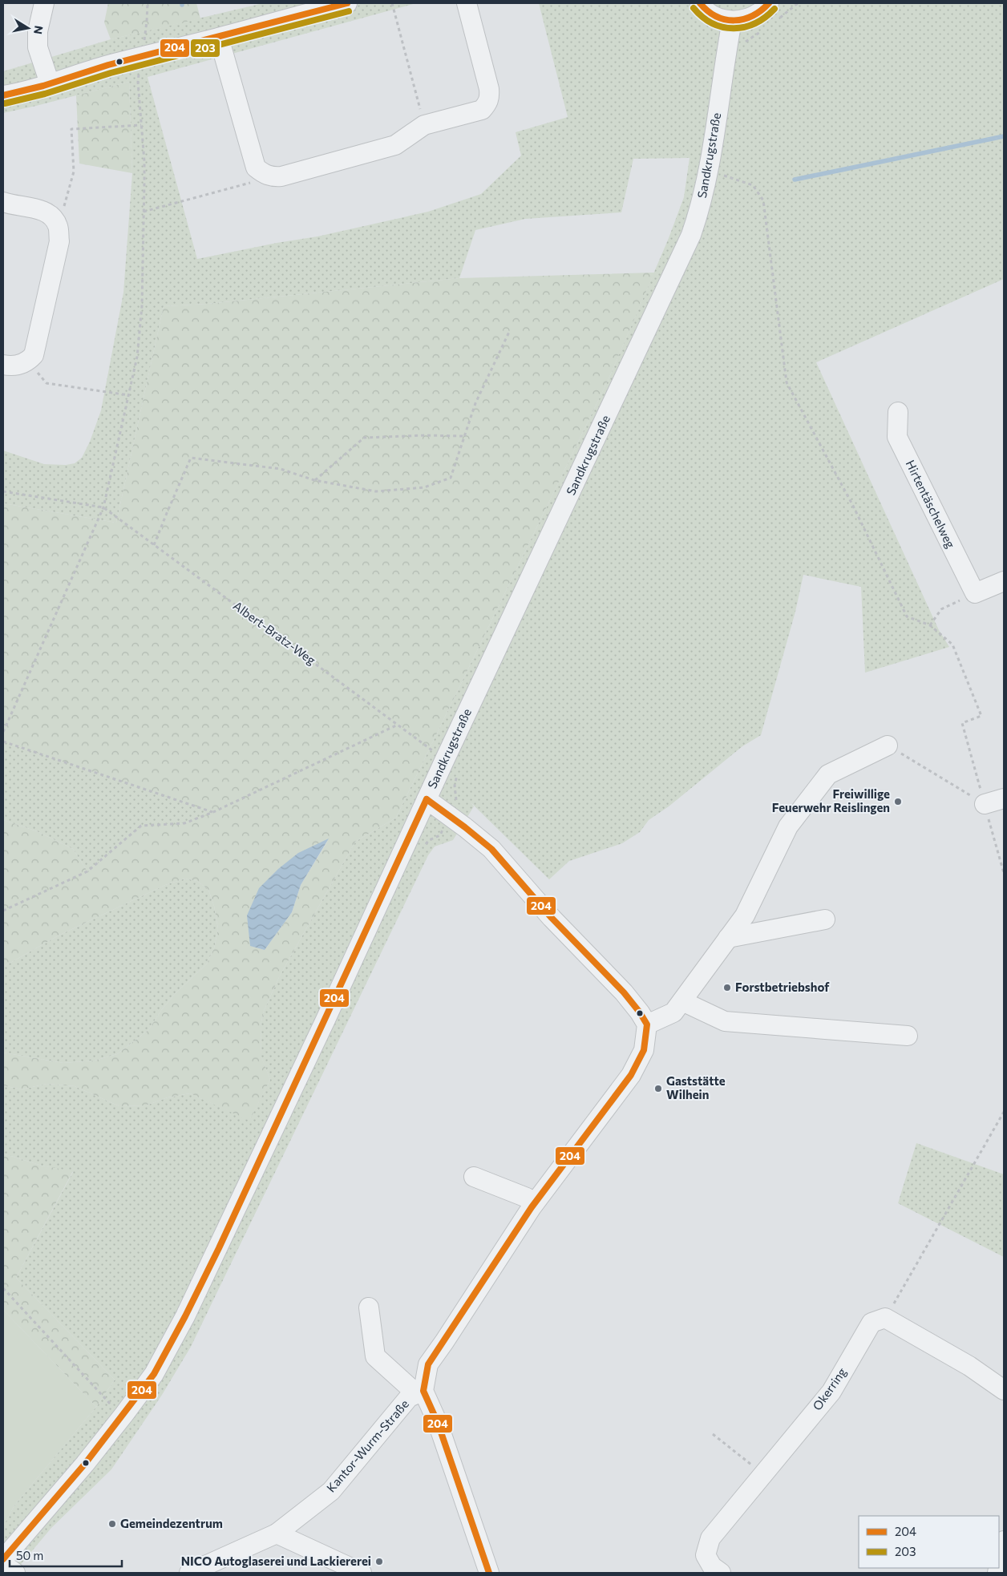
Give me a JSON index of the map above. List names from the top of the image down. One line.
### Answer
{"streets":{"street":["Sandkrugstraße","Hirtentäschelweg","Okerring","Kantor-Wurm-Straße"],"path":["Albert-Bratz-Weg"]},"crossings":[["Sandkrugstraße","Albert-Bratz-Weg"]],"places":["Freiwillige Feuerwehr Reislingen","Forstbetriebshof","Gaststätte Wilhein","Gemeindezentrum","NICO Autoglaserei und Lackiererei"],"lines":["transit line 204","transit line 203"],"legend":["204","203"],"scale_bar":"50 m","north":"right"}
